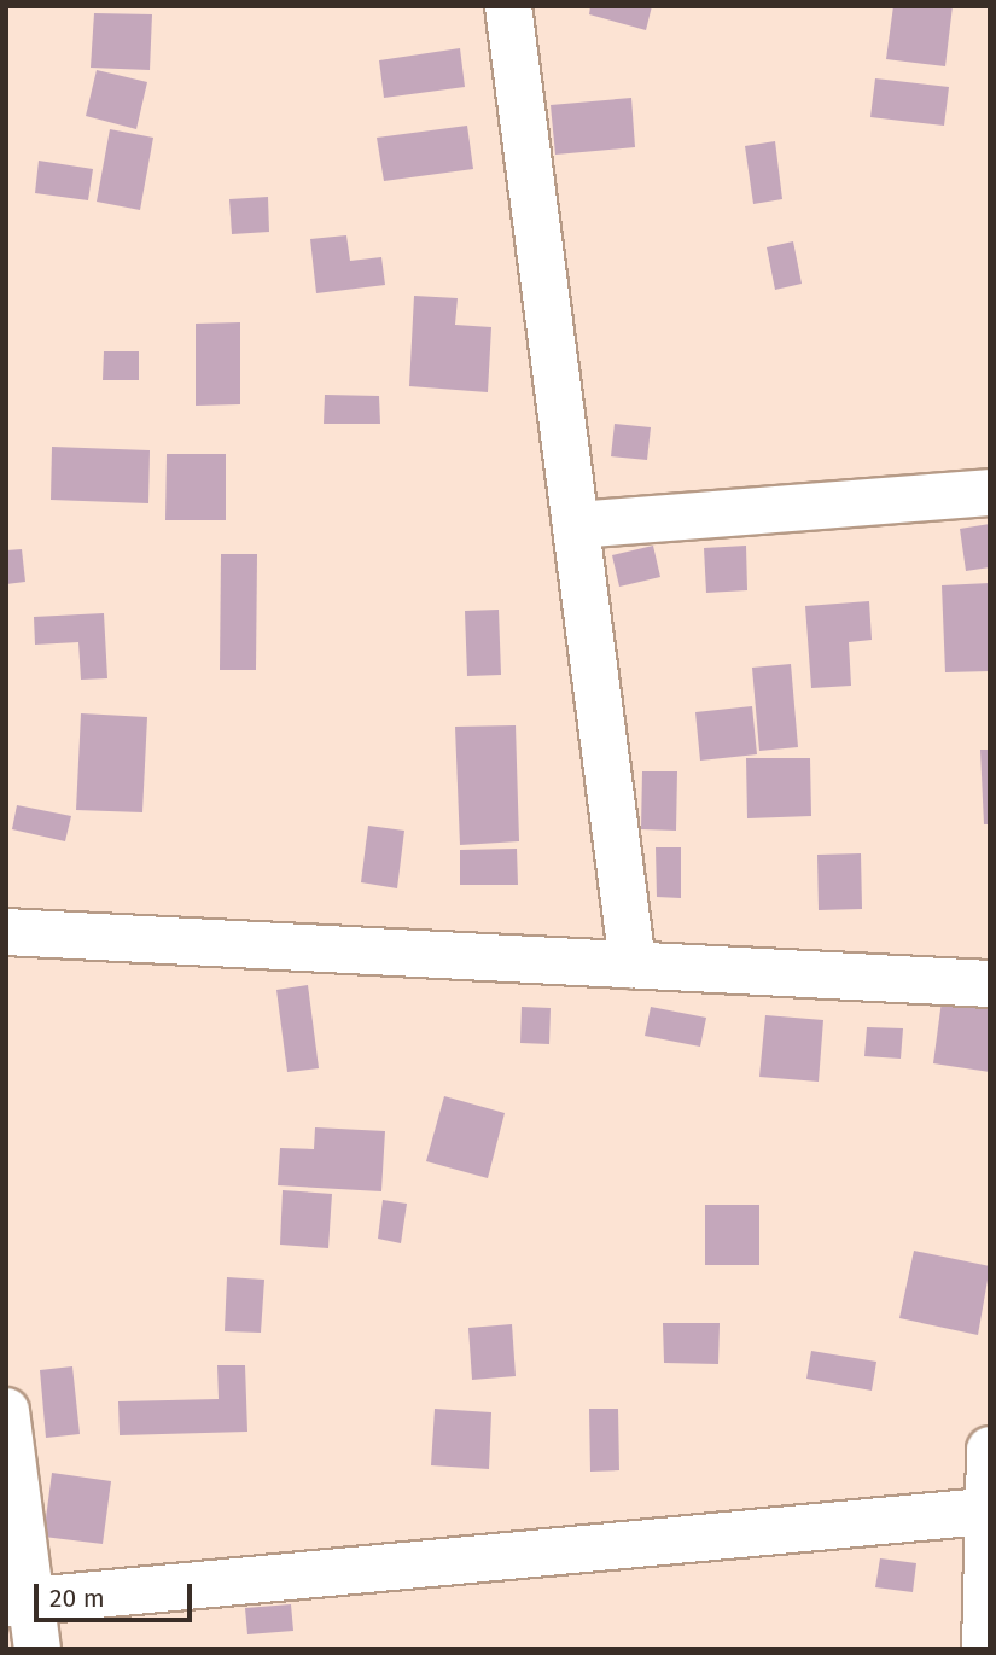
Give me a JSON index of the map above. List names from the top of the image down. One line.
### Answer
{"scale_bar":"20 m"}
